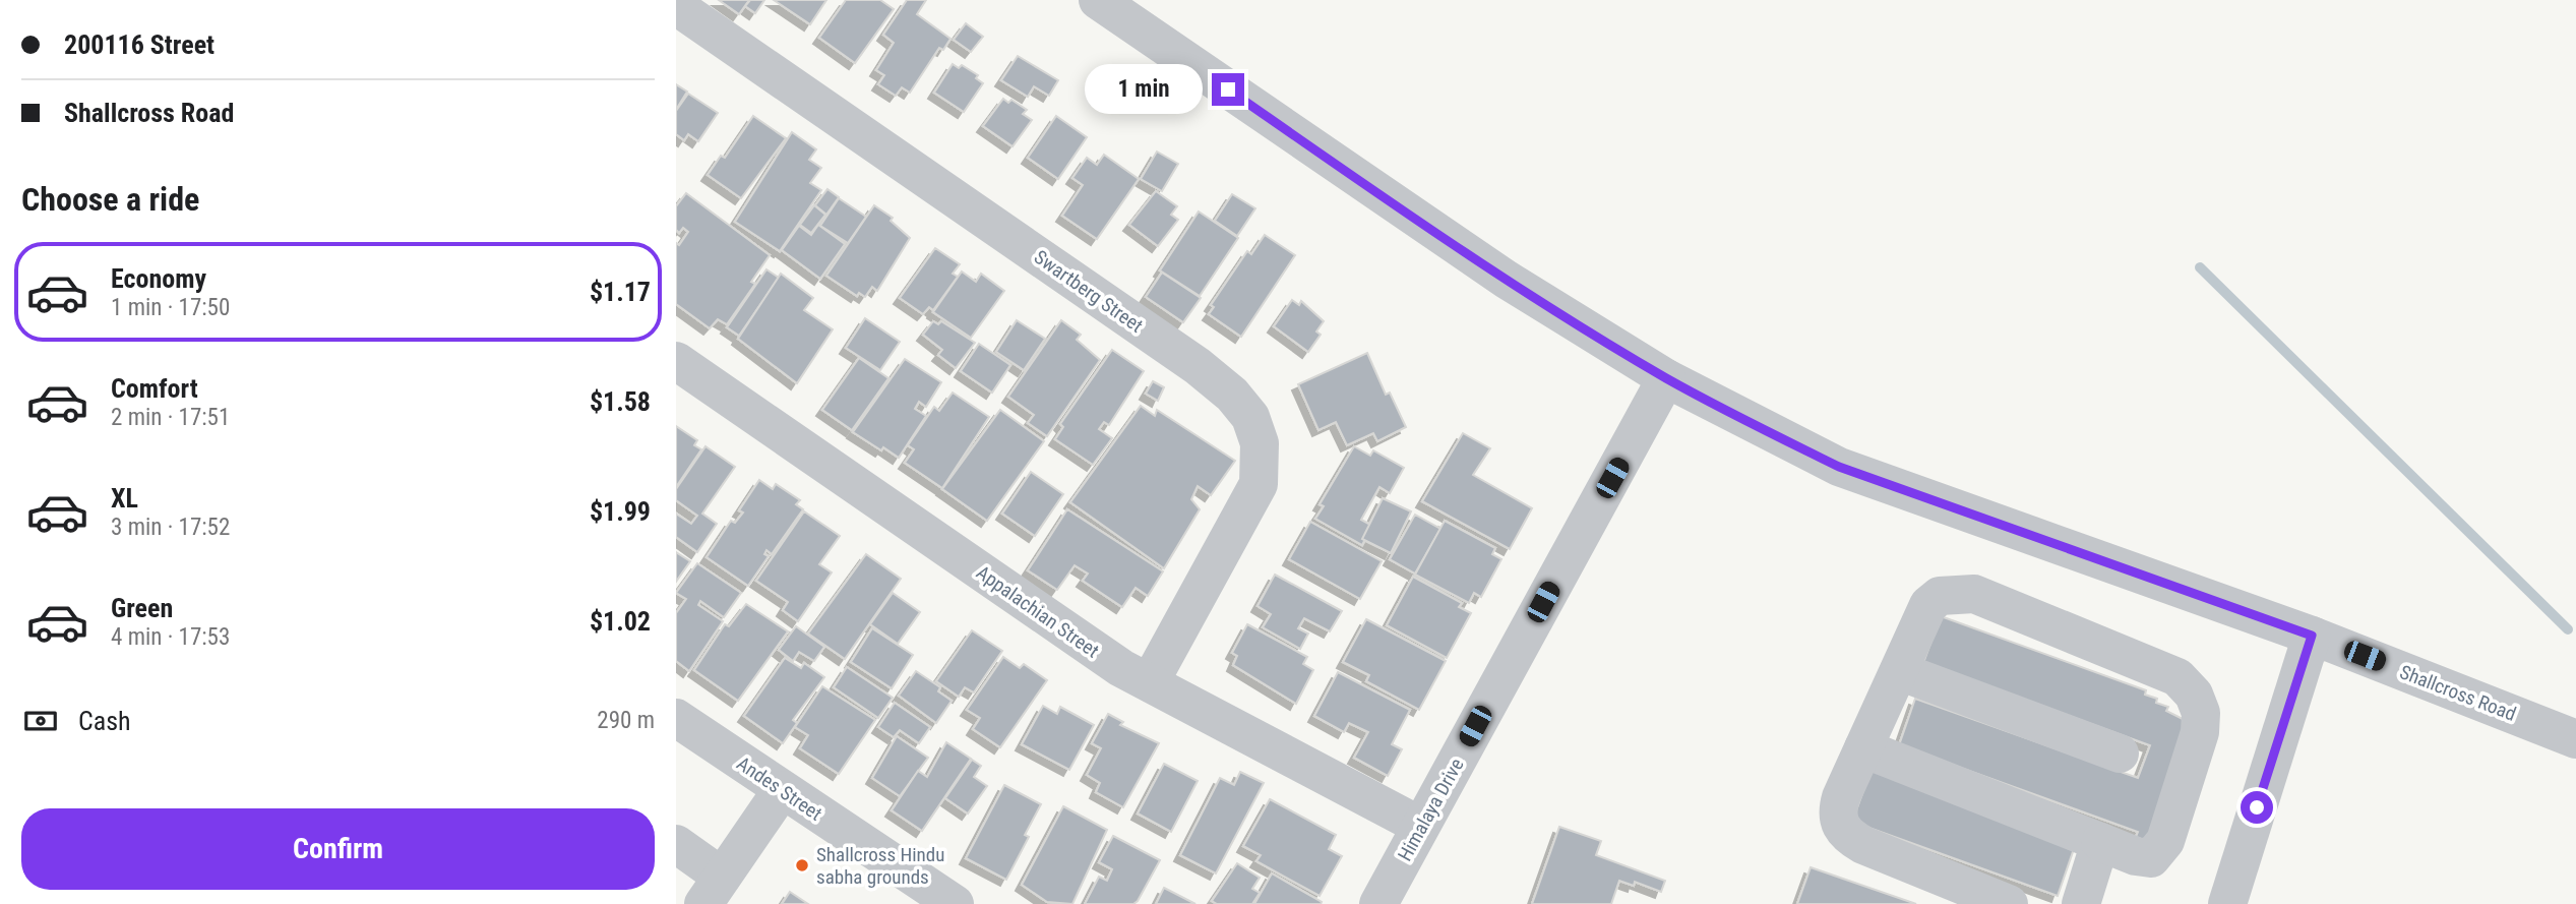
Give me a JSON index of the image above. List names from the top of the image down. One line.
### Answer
{"streets":{"street":["Swartberg Street","Appalachian Street","Shallcross Road","Andes Street","Himalaya Drive"]},"crossings":[["Swartberg Street","Appalachian Street"],["Appalachian Street","Himalaya Drive"],["Shallcross Road","Himalaya Drive"]],"places":["Shallcross Hindu sabha grounds"],"page":{"banner":["200116 Street","Shallcross Road"],"bubble":"1 min","heading":"Choose a ride","list":[{"name":"Economy","note":"1 min · 17:50","value":"$1.17"},{"name":"Comfort","note":"2 min · 17:51","value":"$1.58"},{"name":"XL","note":"3 min · 17:52","value":"$1.99"},{"name":"Green","note":"4 min · 17:53","value":"$1.02"}],"pay":["Cash","290 m"],"buttons":"Confirm"}}
